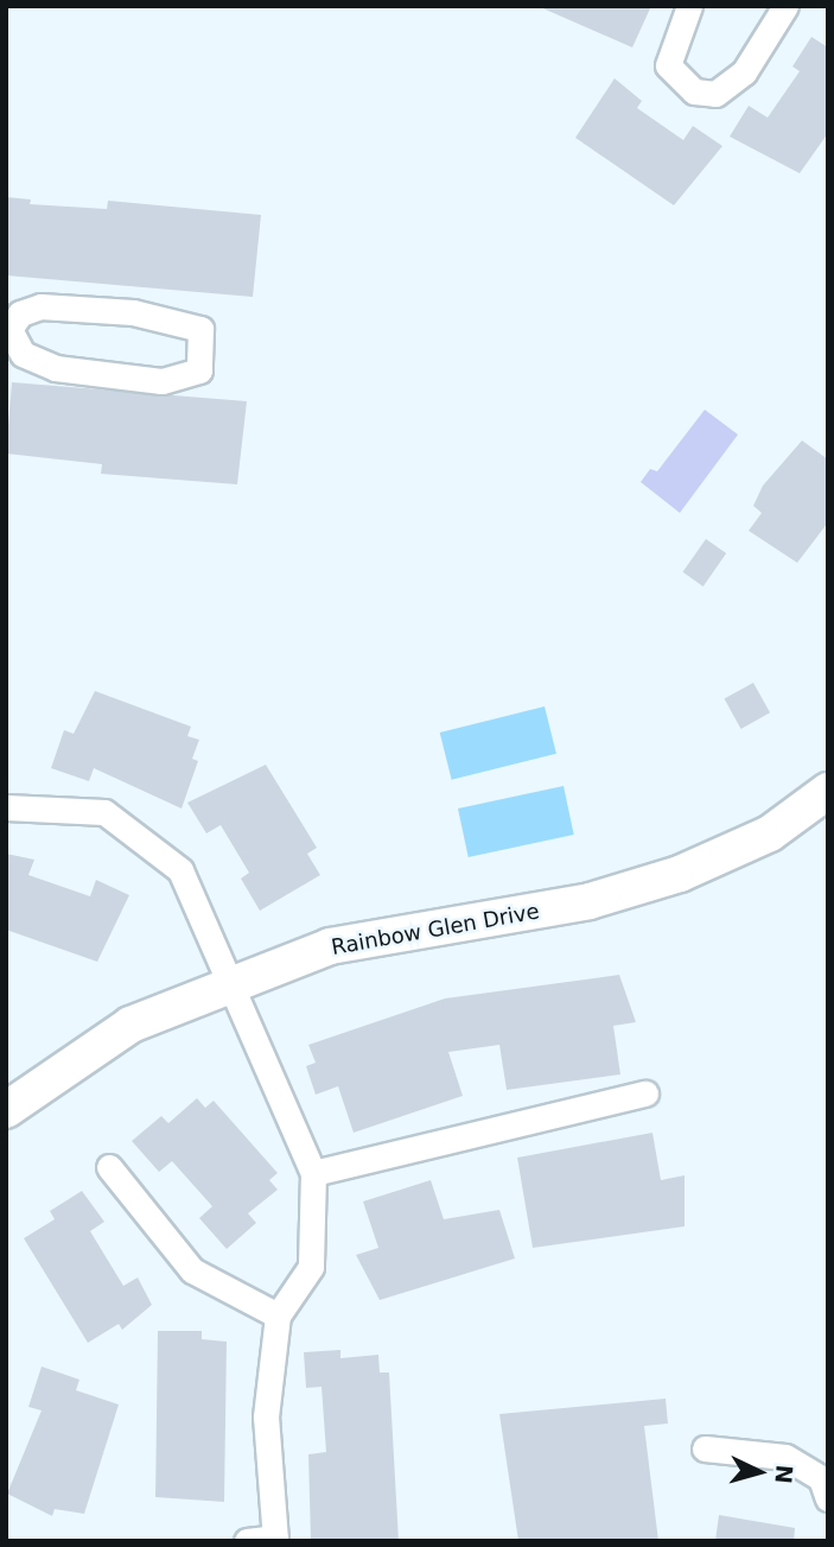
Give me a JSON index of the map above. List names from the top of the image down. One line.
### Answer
{"streets":{"street":["Rainbow Glen Drive"]},"north":"right"}
